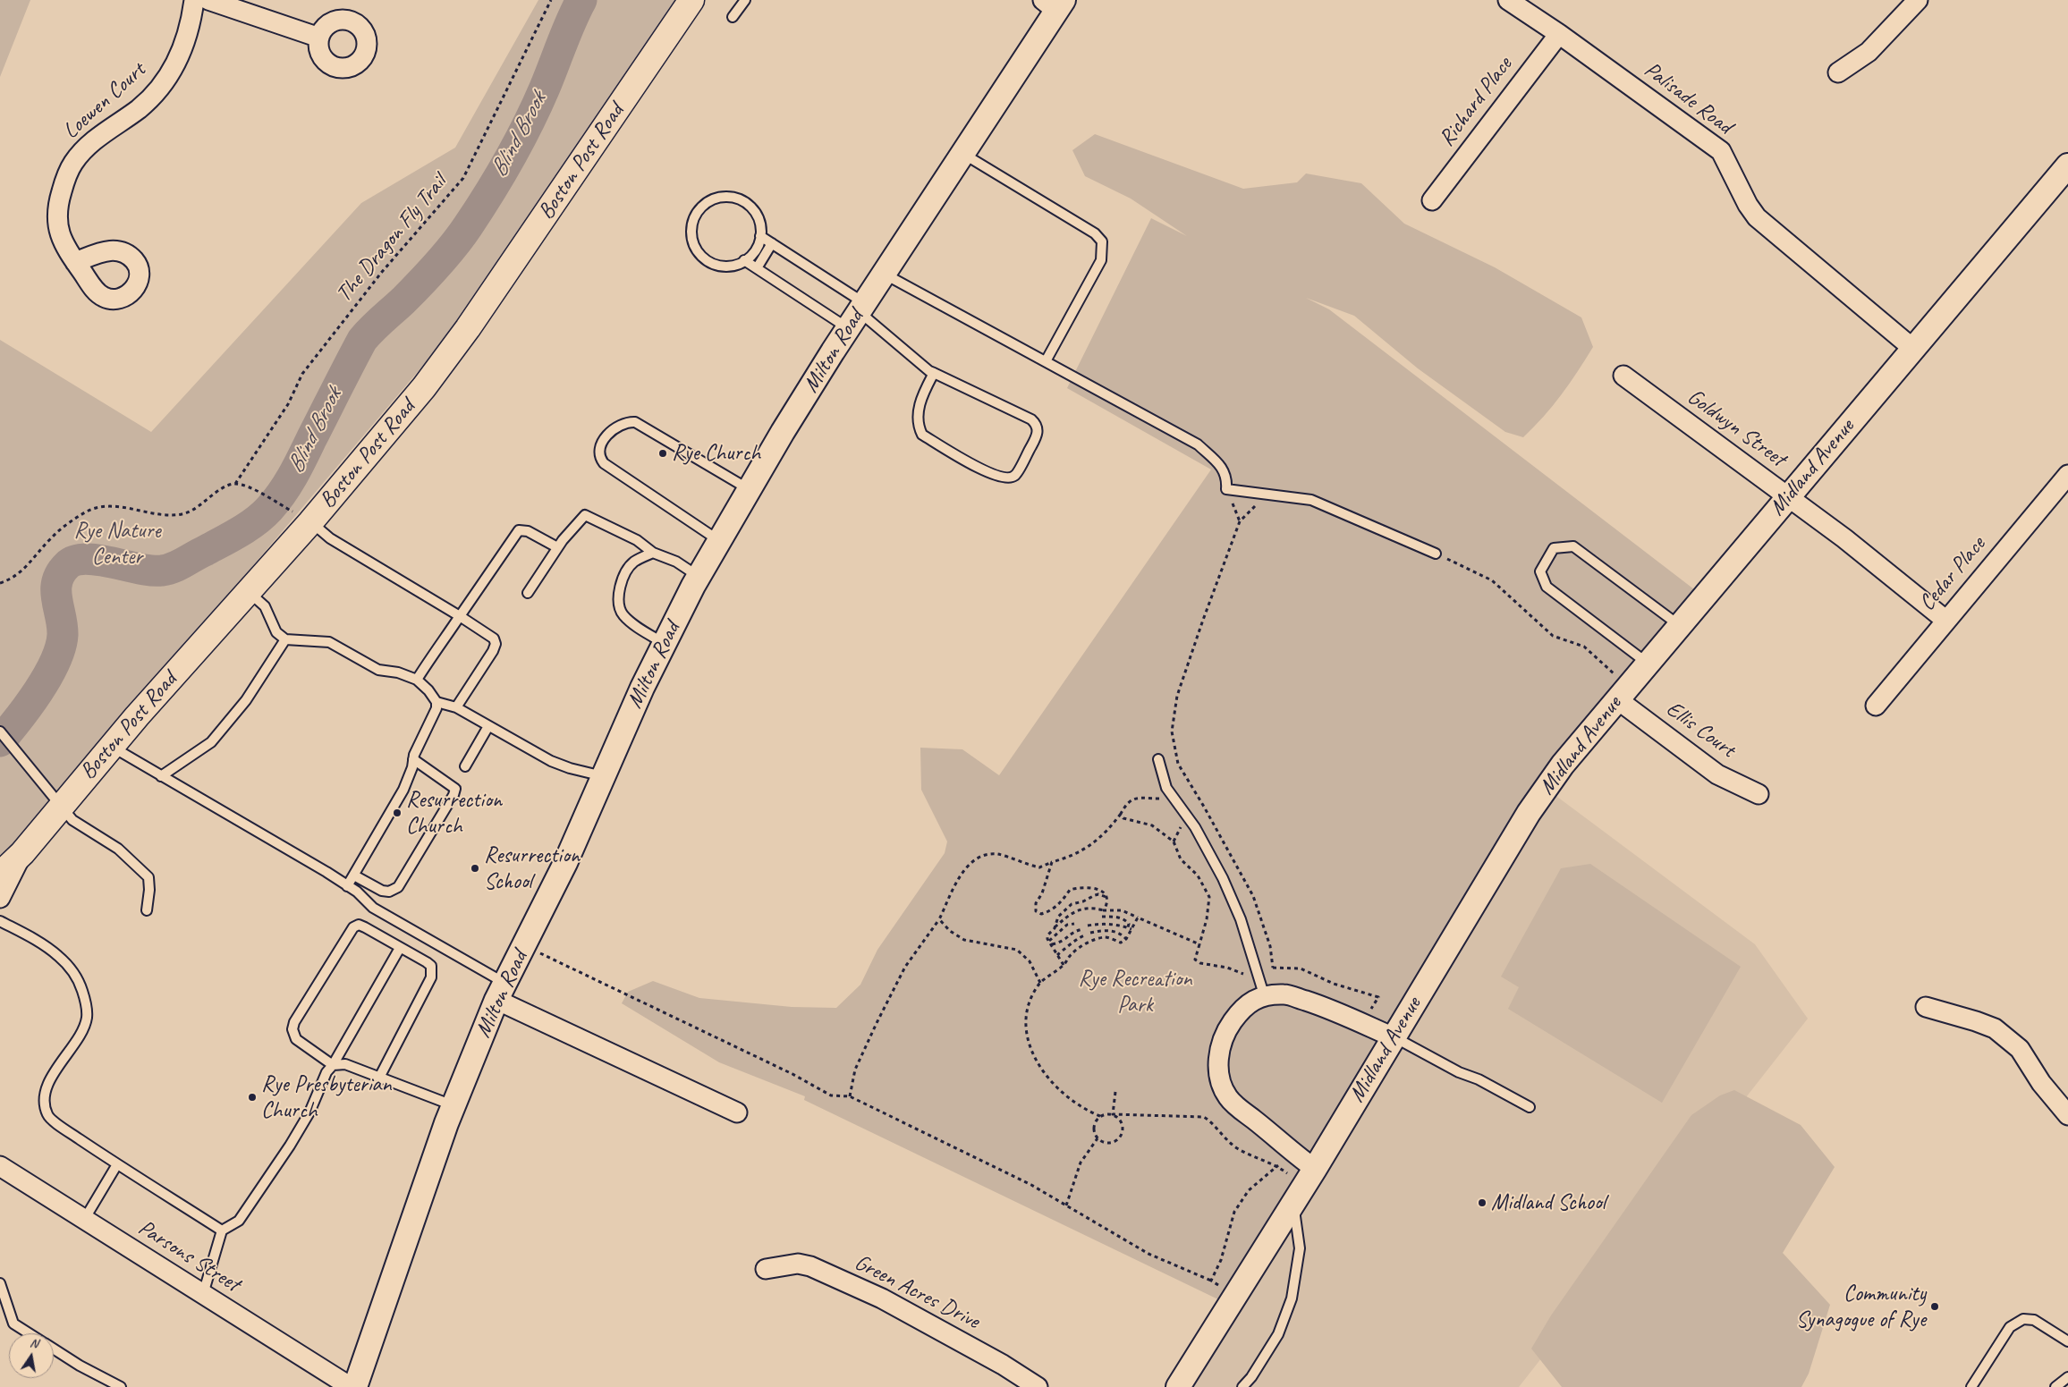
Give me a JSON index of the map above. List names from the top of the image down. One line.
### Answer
{"streets":{"main road":["Boston Post Road"],"street":["Palisade Road","Loewen Court","Richard Place","Milton Road","Goldwyn Street","Midland Avenue","Cedar Place","Ellis Court","Parsons Street","Green Acres Drive"],"path":["The Dragon Fly Trail"]},"crossings":[["Palisade Road","Richard Place"],["Palisade Road","Midland Avenue"],["Goldwyn Street","Midland Avenue"],["Goldwyn Street","Cedar Place"],["Midland Avenue","Ellis Court"]],"water":["Blind Brook"],"parks":["Rye Nature Center","Rye Recreation Park"],"places":["Rye Church","Resurrection Church","Resurrection School","Rye Presbyterian Church","Midland School","Community Synagogue of Rye"],"north":"top"}
